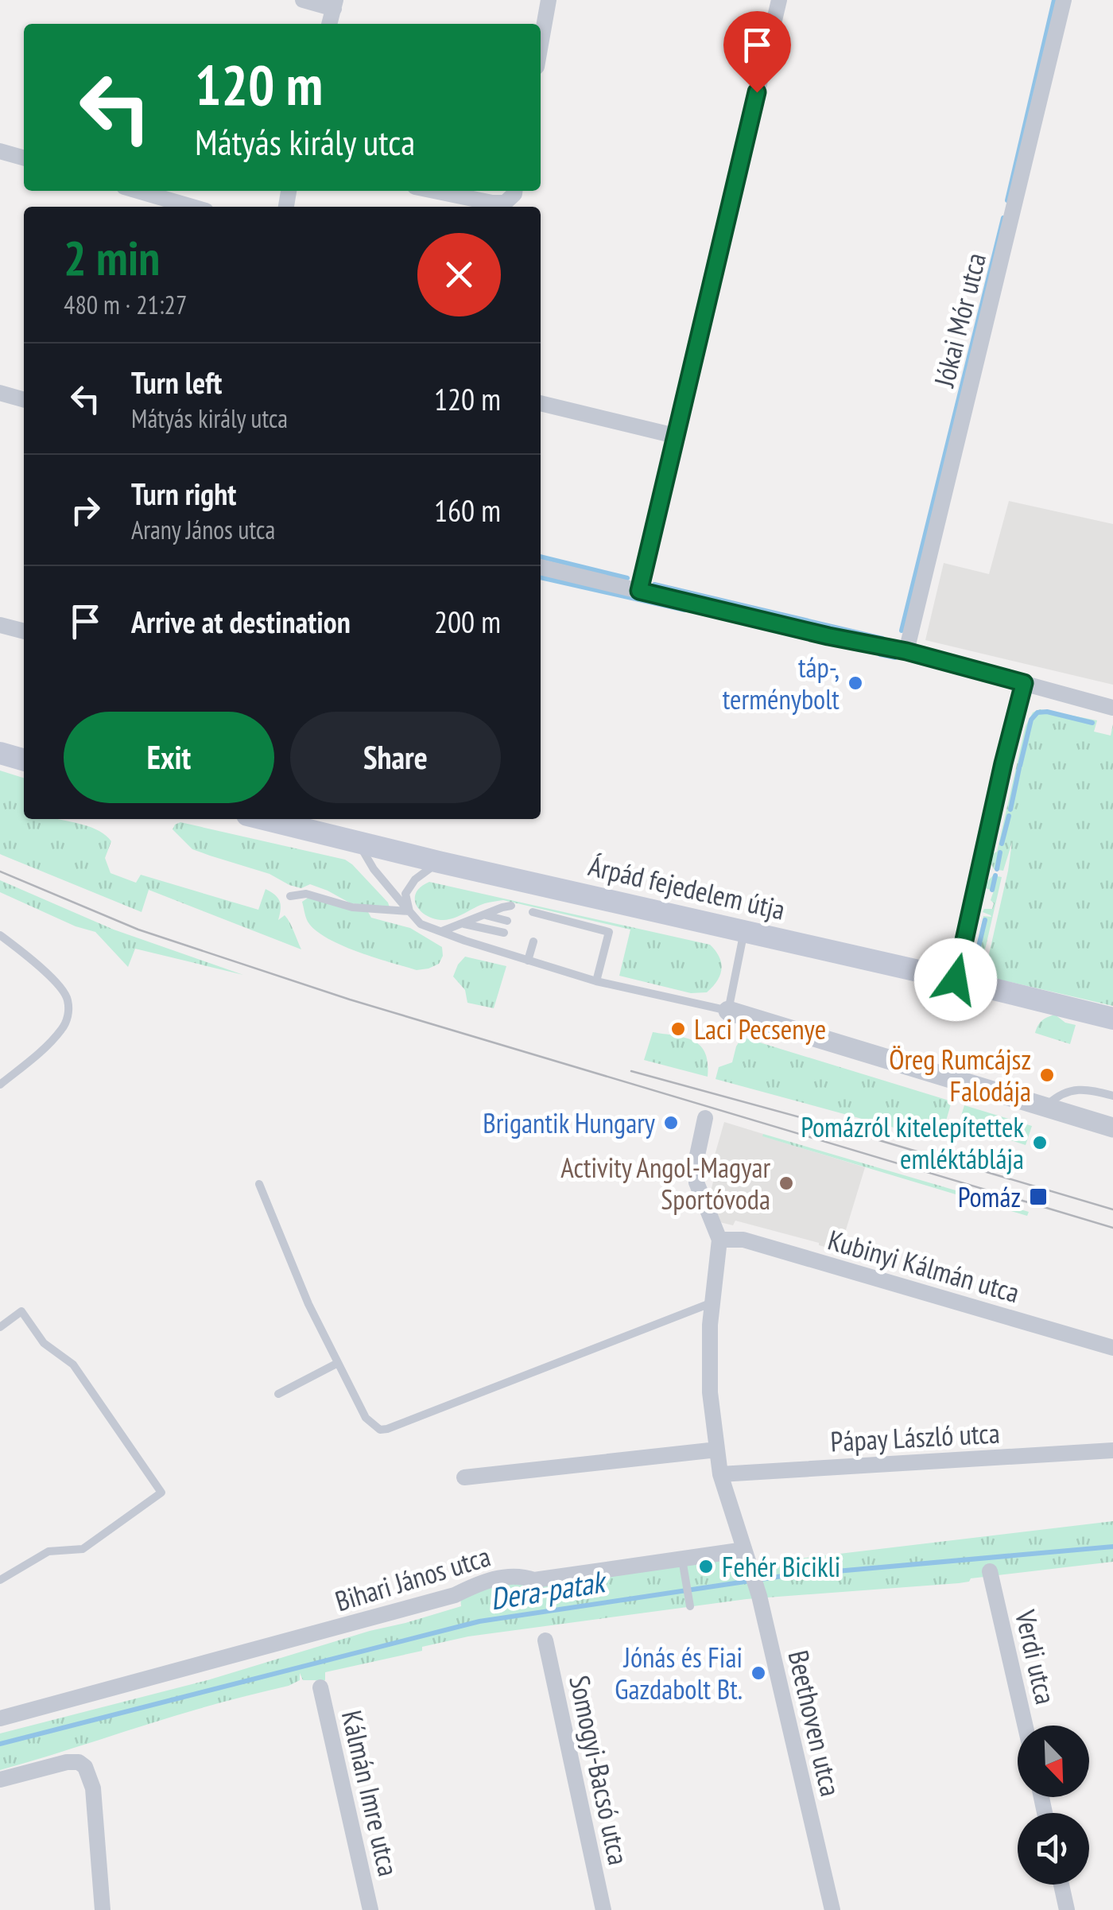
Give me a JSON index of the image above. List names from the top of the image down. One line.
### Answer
{"streets":{"main road":["Árpád fejedelem útja"],"street":["Jókai Mór utca","Kubinyi Kálmán utca","Pápay László utca","Bihari János utca","Verdi utca","Beethoven utca","Somogyi-Bacsó utca","Kálmán Imre utca"]},"crossings":[["Bihari János utca","Beethoven utca"]],"water":["Dera-patak"],"places":{"other":["táp-, terménybolt","Laci Pecsenye","Öreg Rumcájsz Falodája","Brigantik Hungary","Pomázról kitelepítettek emléktáblája","Activity Angol-Magyar Sportóvoda","Fehér Bicikli","Jónás és Fiai Gazdabolt Bt."],"transit":["Pomáz"]},"north":"bottom right","page":{"turn":["120 m","Mátyás király utca"],"heading":["2 min","480 m · 21:27"],"list":[{"name":"Turn left","note":"Mátyás király utca","value":"120 m"},{"name":"Turn right","note":"Arany János utca","value":"160 m"},{"name":"Arrive at destination","value":"200 m"}],"buttons":["Exit","Share"]}}
